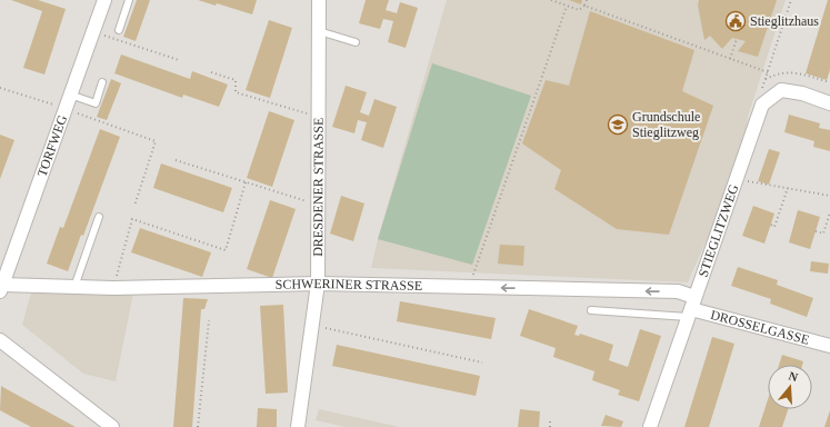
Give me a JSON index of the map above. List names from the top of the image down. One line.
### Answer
{"streets":{"street":["TORFWEG","DRESDENER STRASSE","STIEGLITZWEG","SCHWERINER STRASSE","DROSSELGASSE"]},"crossings":[["TORFWEG","SCHWERINER STRASSE"],["DRESDENER STRASSE","SCHWERINER STRASSE"],["STIEGLITZWEG","SCHWERINER STRASSE"],["STIEGLITZWEG","DROSSELGASSE"],["SCHWERINER STRASSE","DROSSELGASSE"]],"places":{"public building":["Stieglitzhaus"],"school or university":["Grundschule Stieglitzweg"]},"north":"top"}
